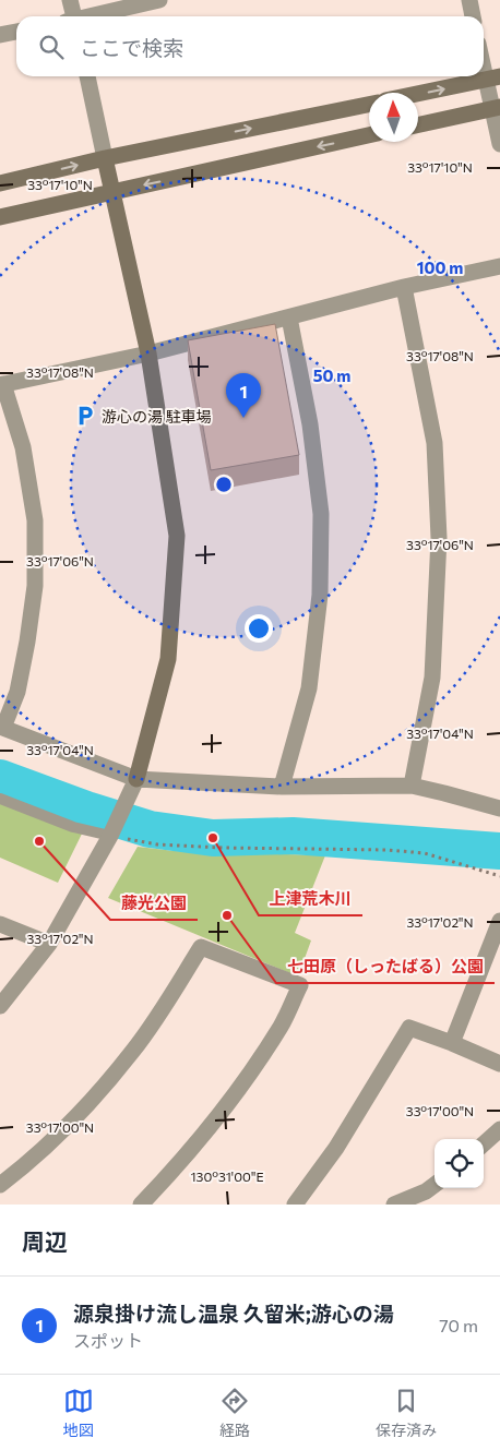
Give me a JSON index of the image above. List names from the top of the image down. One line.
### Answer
{"places":{"parking":["游心の湯 駐車場"],"other":["上津荒木川","藤光公園","七田原（しったばる）公園"]},"north":"top","page":{"search":"ここで検索","pins":"1","heading":"周辺","list":[{"mark":"1","name":"源泉掛け流し温泉 久留米;游心の湯","note":"スポット","value":"70 m"}],"nav":["地図","経路","保存済み"]},"coordinates":["33°17'10\"N","33°17'08\"N","33°17'06\"N","33°17'04\"N","33°17'02\"N","33°17'00\"N","130°31'00\"E"],"rings":["100 m","50 m"]}
